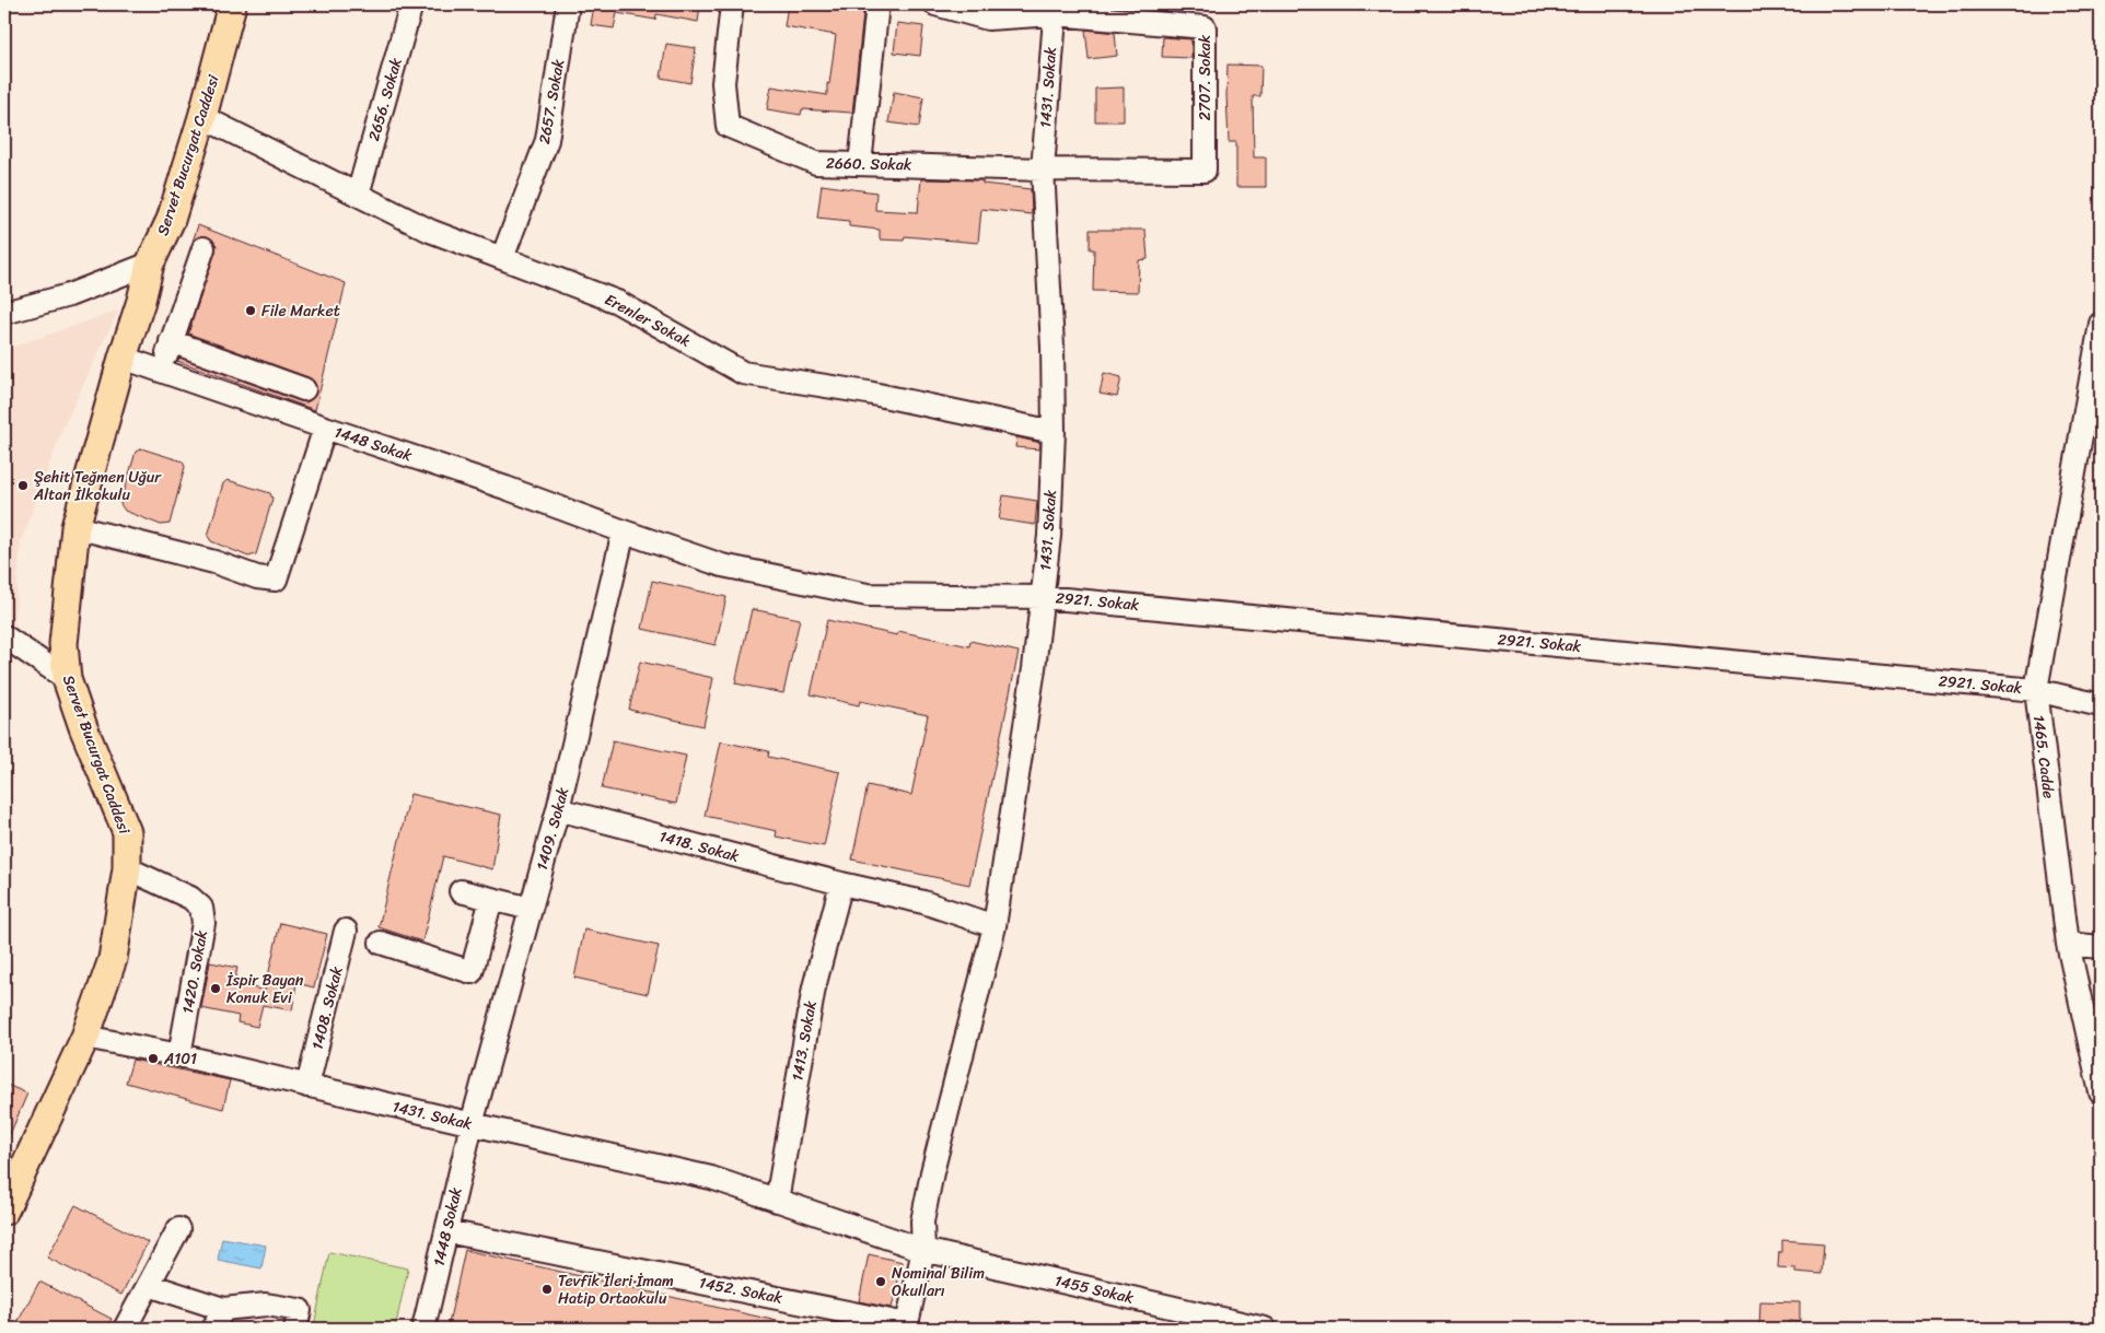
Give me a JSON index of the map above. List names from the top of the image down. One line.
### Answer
{"streets":{"main road":["Servet Bucurgat Caddesi"],"street":["2707. Sokak","1431. Sokak","2656. Sokak","2657. Sokak","2660. Sokak","Erenler Sokak","1448 Sokak","2921. Sokak","1465. Cadde","1409. Sokak","1418. Sokak","1420. Sokak","1408. Sokak","1413. Sokak","1455 Sokak","1452. Sokak"]},"crossings":[["2707. Sokak","1431. Sokak"],["2707. Sokak","2660. Sokak"],["1431. Sokak","Servet Bucurgat Caddesi"],["1431. Sokak","2660. Sokak"],["1431. Sokak","Erenler Sokak"],["1431. Sokak","1448 Sokak"],["1431. Sokak","2921. Sokak"],["1431. Sokak","1409. Sokak"],["1431. Sokak","1420. Sokak"],["1431. Sokak","1408. Sokak"],["1431. Sokak","1413. Sokak"],["1431. Sokak","1455 Sokak"],["1431. Sokak","1452. Sokak"],["2656. Sokak","Erenler Sokak"],["2657. Sokak","Erenler Sokak"],["Servet Bucurgat Caddesi","Erenler Sokak"],["Servet Bucurgat Caddesi","1448 Sokak"],["Servet Bucurgat Caddesi","1420. Sokak"],["1448 Sokak","2921. Sokak"],["1448 Sokak","1409. Sokak"],["1448 Sokak","1452. Sokak"],["2921. Sokak","1465. Cadde"],["1409. Sokak","1418. Sokak"],["1418. Sokak","1413. Sokak"]],"places":["File Market","Şehit Teğmen Uğur Altan İlkokulu","İspir Bayan Konuk Evi","A101","Nominal Bilim Okulları","Tevfik İleri İmam Hatip Ortaokulu"]}
